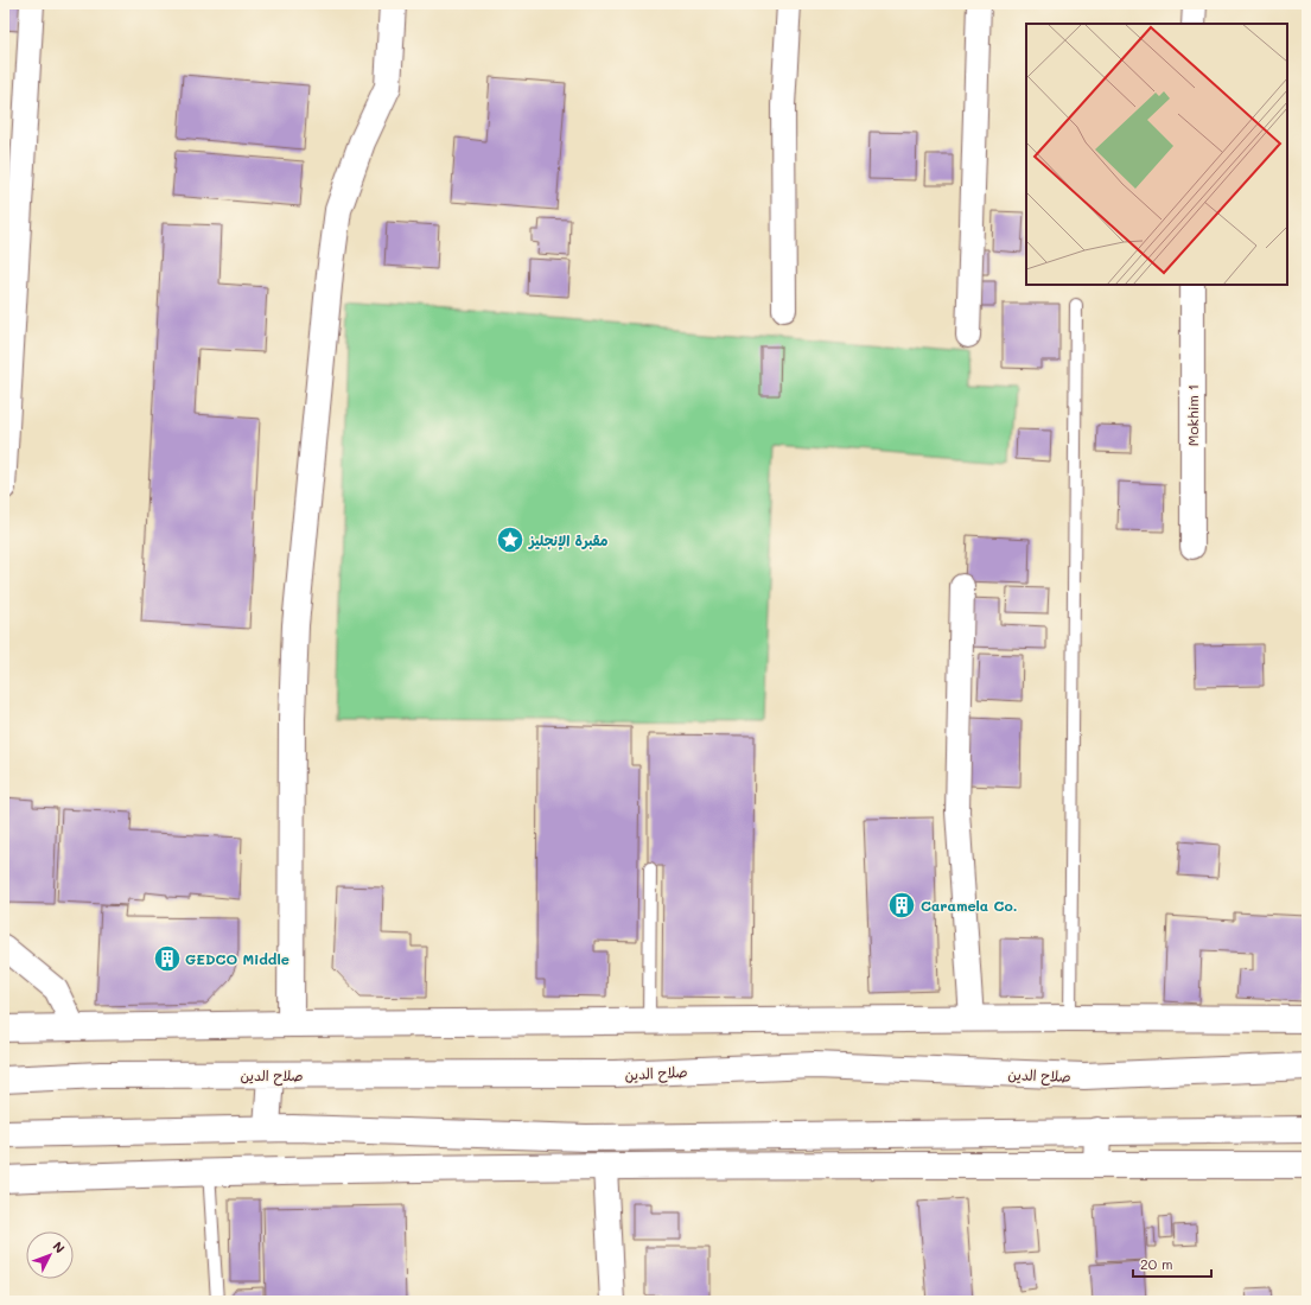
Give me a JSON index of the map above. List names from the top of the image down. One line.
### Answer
{"streets":{"main road":["صلاح الدين"],"street":["Mokhim 1"]},"places":{"place":["مقبرة الإنجليز"],"building":["Caramela Co.","GEDCO Middle"]},"scale_bar":"20 m","north":"top right"}
